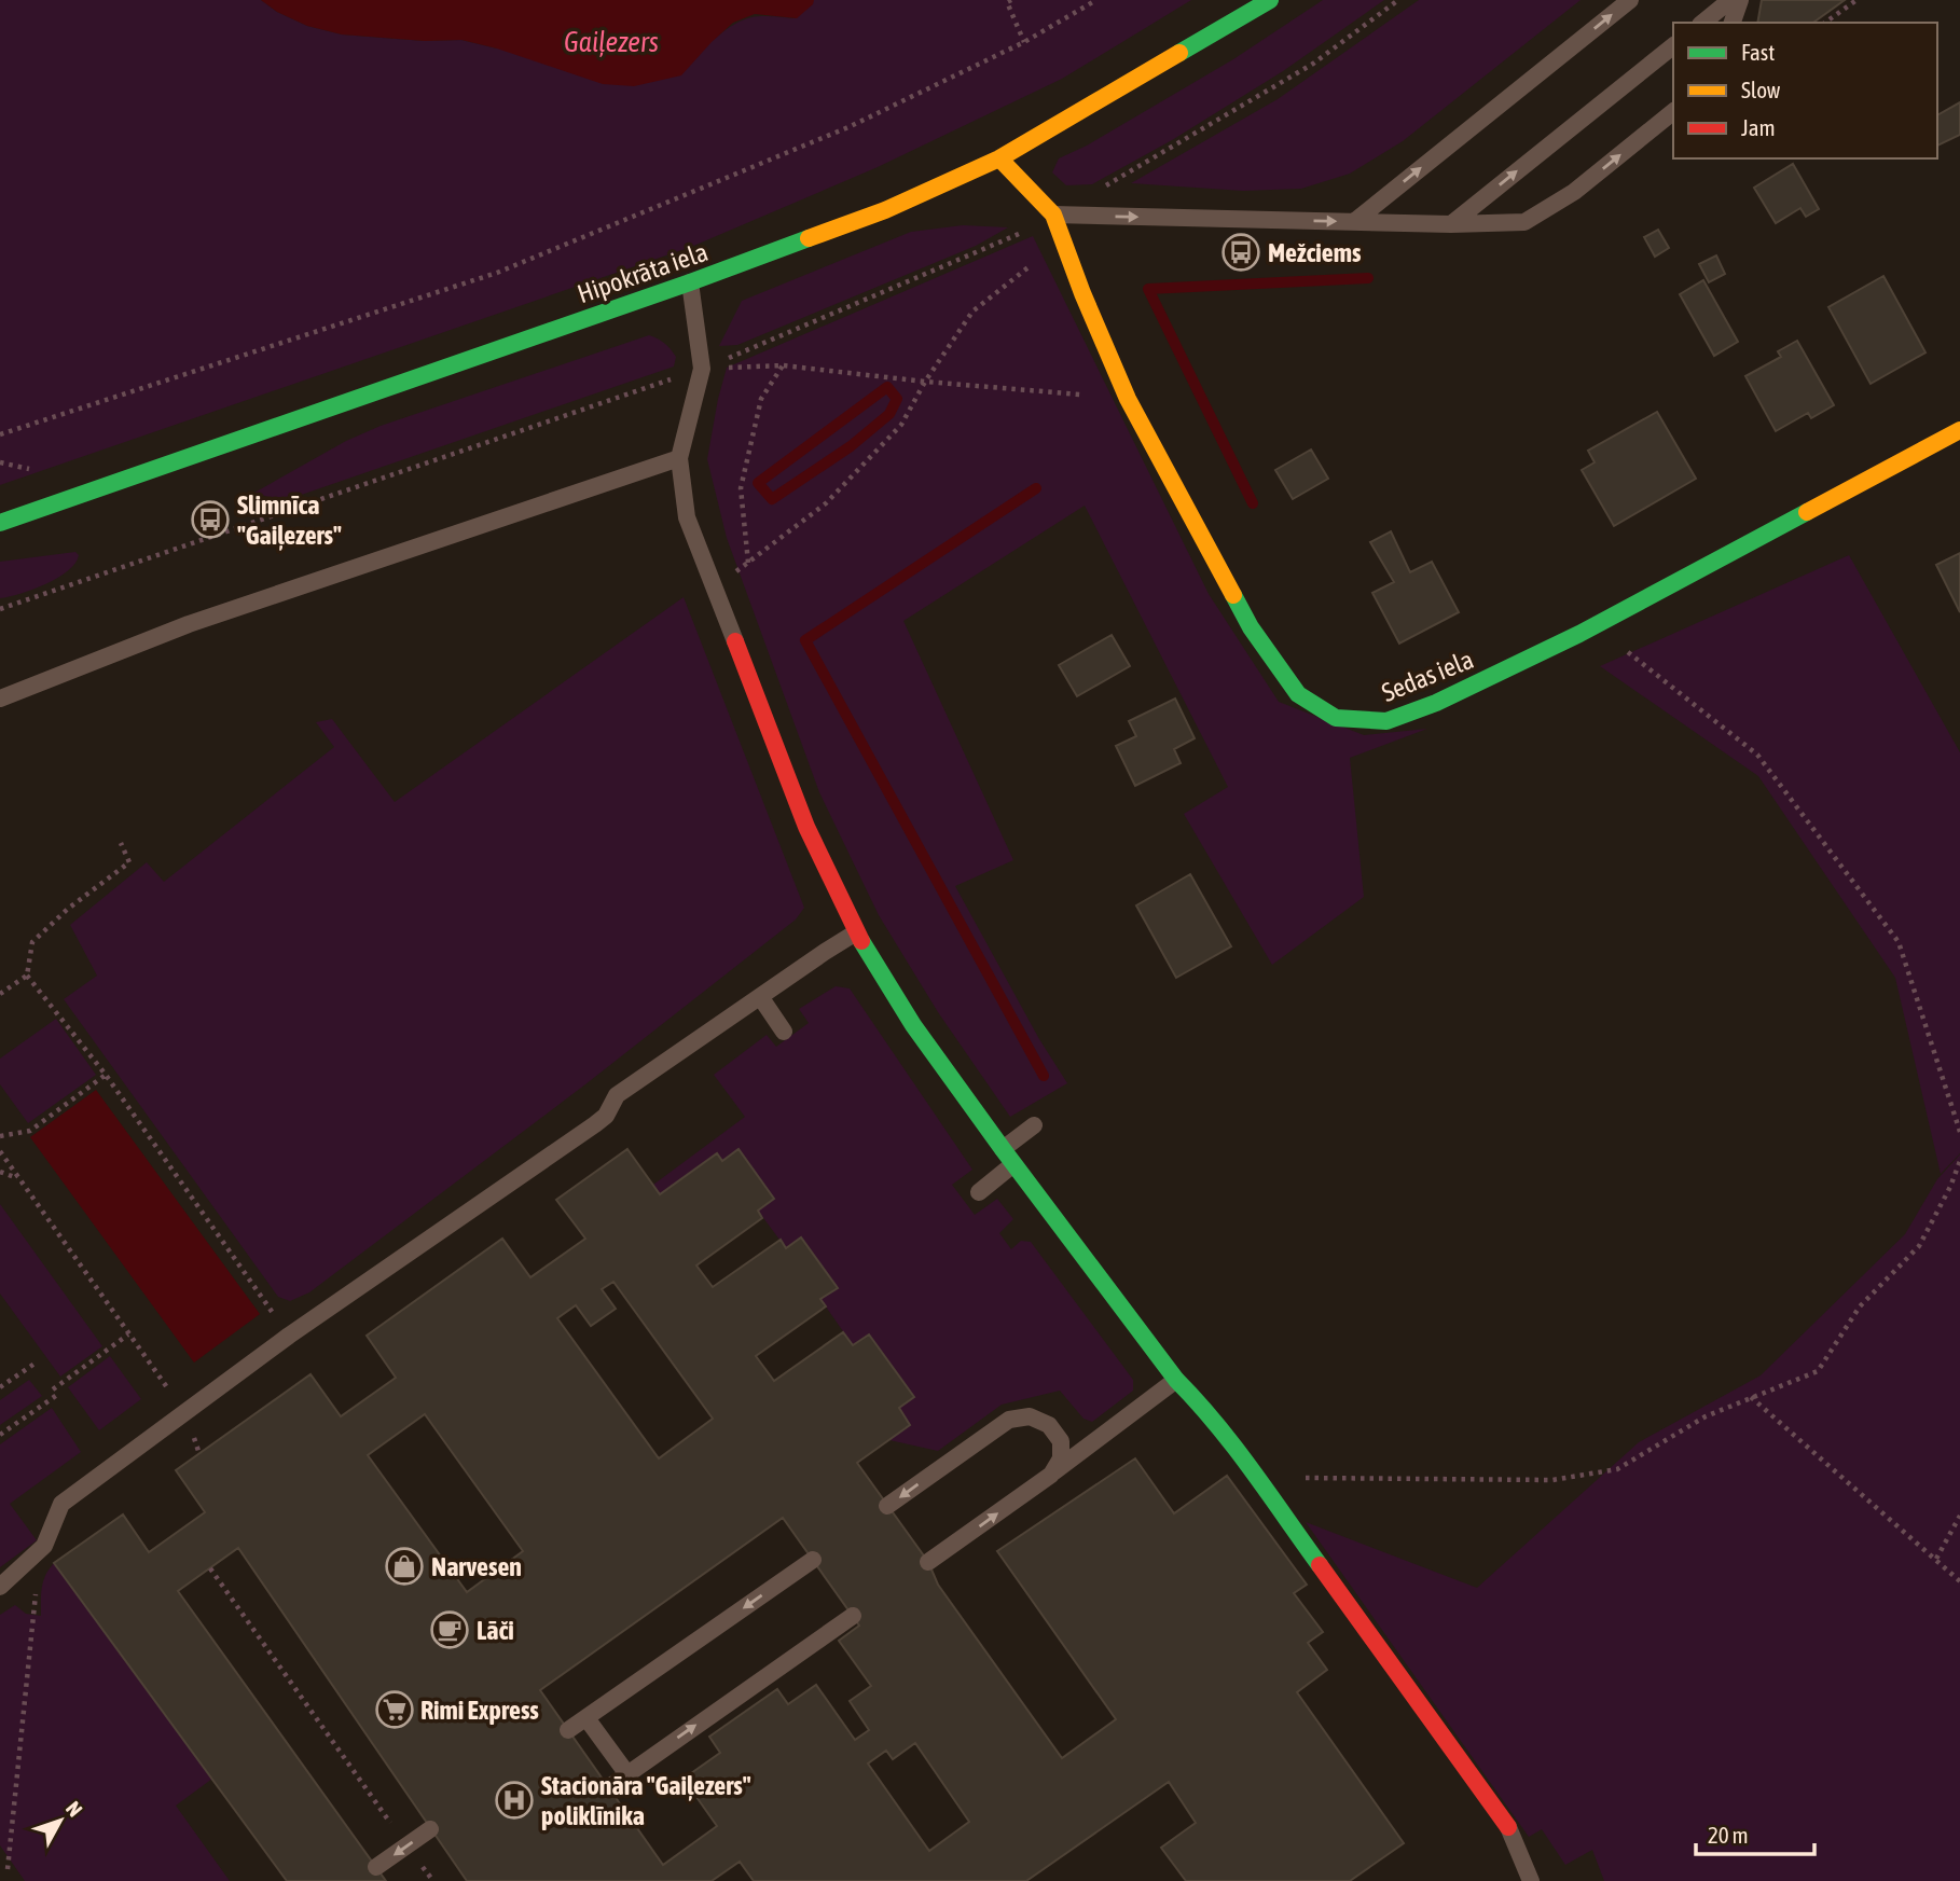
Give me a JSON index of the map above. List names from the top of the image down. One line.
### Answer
{"streets":{"street":["Hipokrāta iela","Sedas iela"]},"crossings":[["Hipokrāta iela","Sedas iela"]],"water":["Gaiļezers"],"places":{"bus stop":["Mežciems","Slimnīca \"Gaiļezers\""],"shop":["Narvesen"],"cafe":["Lāči"],"supermarket":["Rimi Express"],"hospital":["Stacionāra \"Gaiļezers\" poliklīnika"]},"legend":["Fast","Slow","Jam"],"scale_bar":"20 m","north":"top right"}
